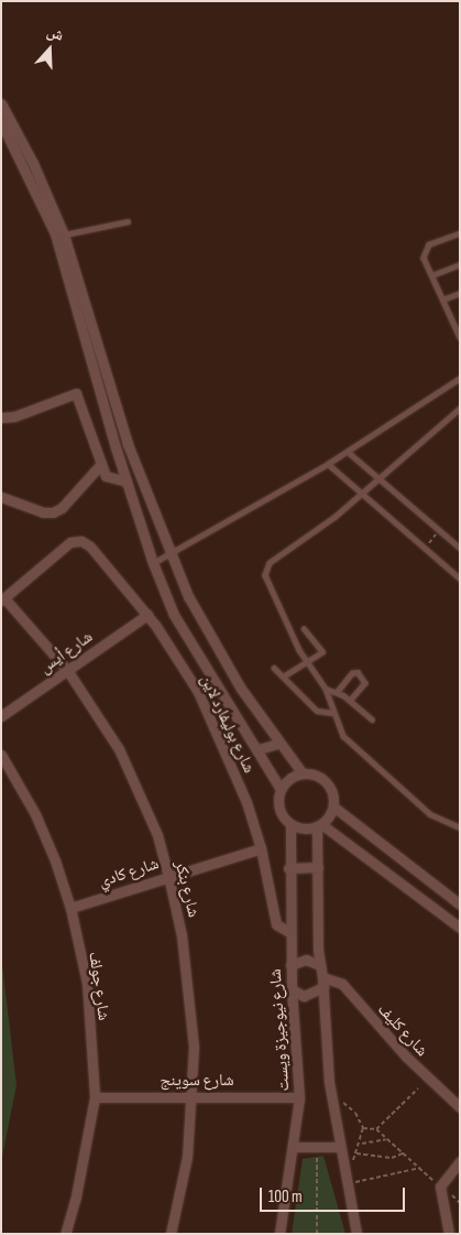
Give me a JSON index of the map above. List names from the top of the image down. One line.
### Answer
{"streets":{"street":["شارع أيس","شارع بوليفارد لاين","شارع كادي","شارع بنكر","شارع جولف","شارع نيوجيزة ويست","شارع كليف","شارع سوينج"]},"crossings":[["شارع أيس","شارع بوليفارد لاين"],["شارع أيس","شارع بنكر"],["شارع بوليفارد لاين","شارع كادي"],["شارع بوليفارد لاين","شارع بنكر"],["شارع بوليفارد لاين","شارع نيوجيزة ويست"],["شارع كادي","شارع بنكر"],["شارع كادي","شارع جولف"],["شارع بنكر","شارع سوينج"],["شارع جولف","شارع سوينج"],["شارع نيوجيزة ويست","شارع كليف"],["شارع نيوجيزة ويست","شارع سوينج"]],"scale_bar":"100 m","north":"top"}
